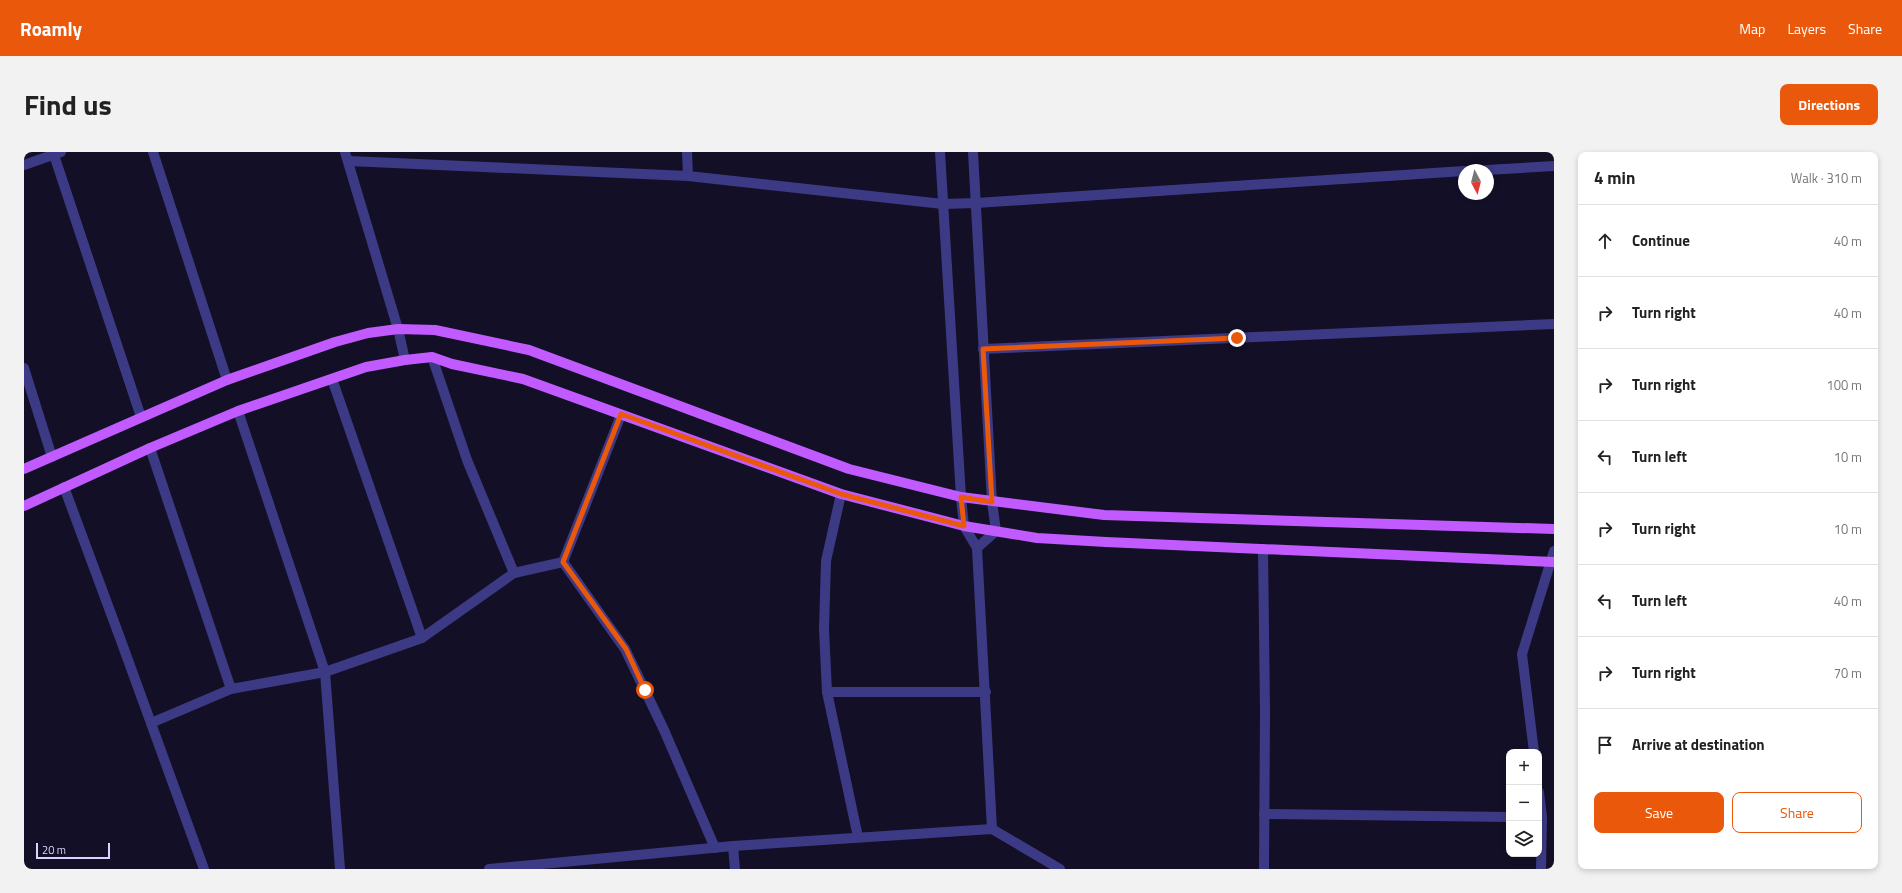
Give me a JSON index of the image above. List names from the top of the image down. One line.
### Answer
{"scale_bar":"20 m","north":"bottom","page":{"header":"Roamly","nav":["Map","Layers","Share"],"title":"Find us","buttons":["Directions",["Save","Share"]],"heading":["4 min","Walk · 310 m"],"list":[["Continue","40 m"],["Turn right","40 m"],["Turn right","100 m"],["Turn left","10 m"],["Turn right","10 m"],["Turn left","40 m"],["Turn right","70 m"],"Arrive at destination"],"map_buttons":["+","−"],"scale":"20 m"}}
